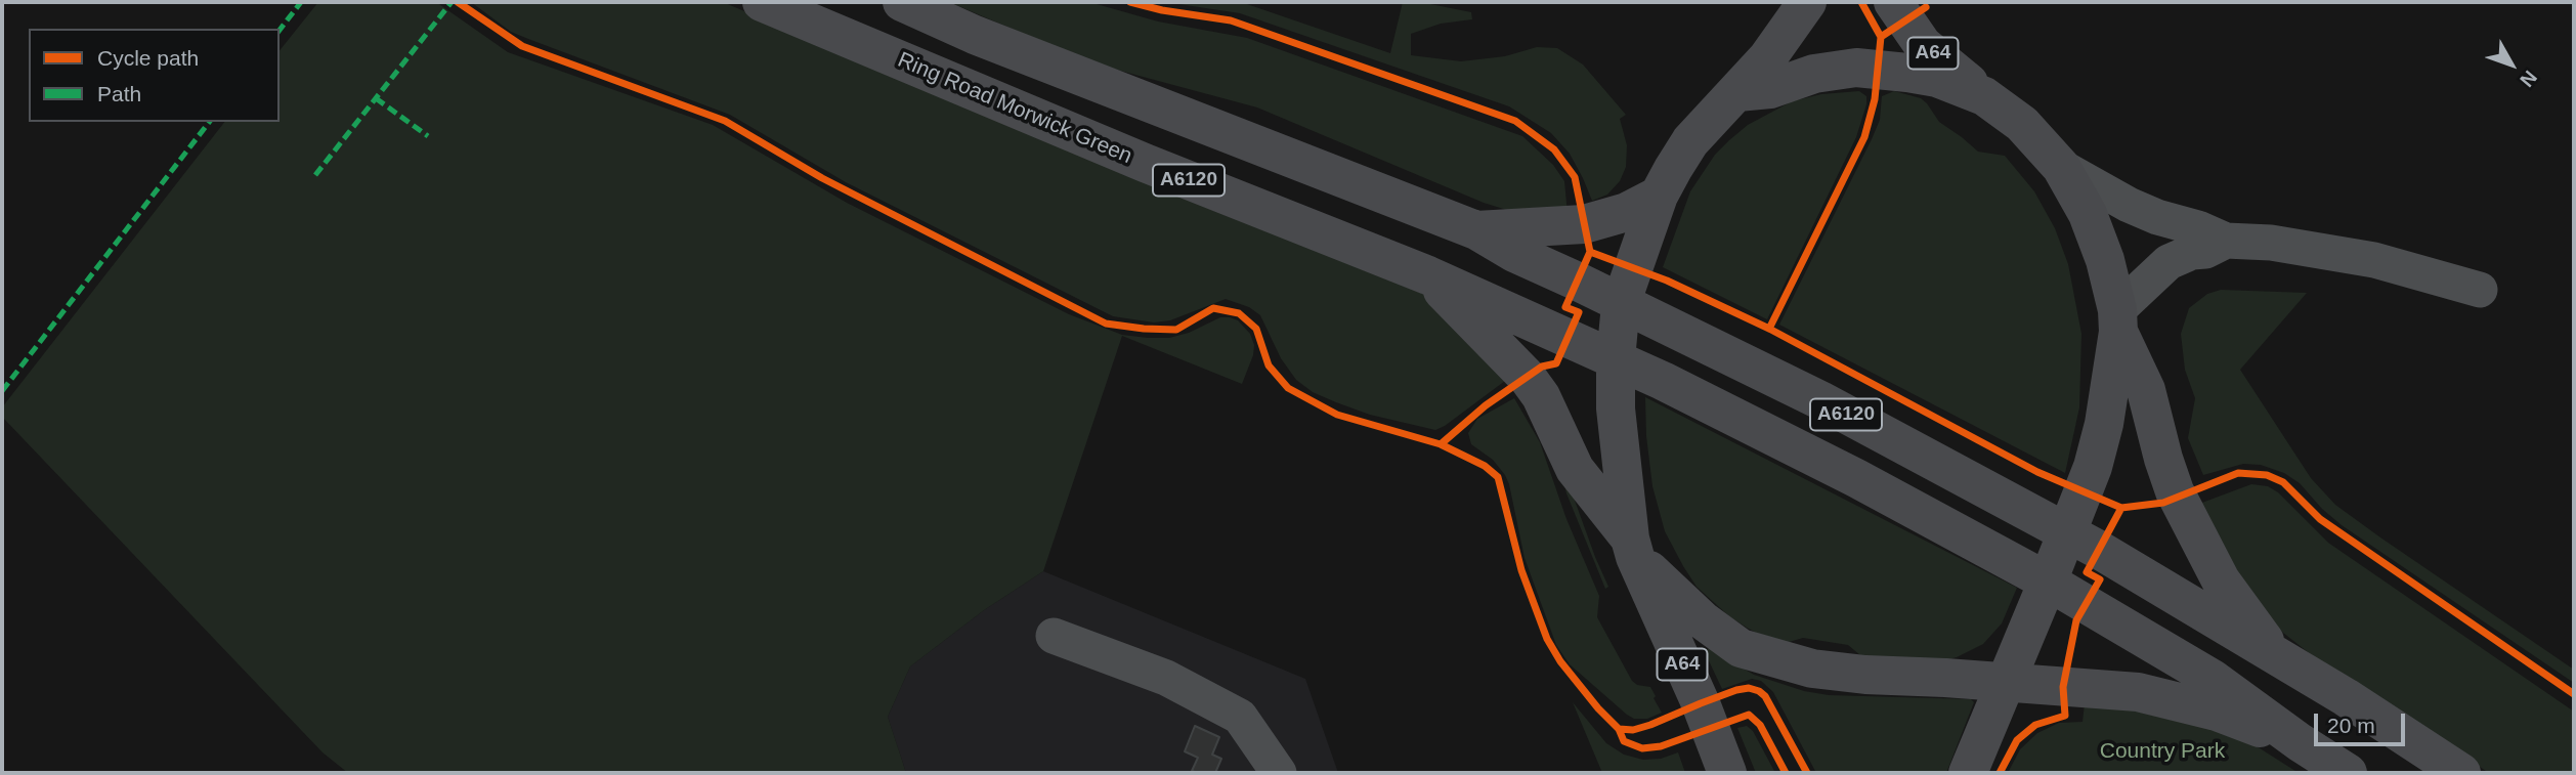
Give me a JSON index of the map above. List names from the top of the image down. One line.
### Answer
{"streets":{"highway":["A64","Ring Road Morwick Green","A6120"]},"crossings":[["A64","Ring Road Morwick Green"],["Ring Road Morwick Green","A6120"]],"parks":["Country Park"],"legend":["Cycle path","Path"],"scale_bar":"20 m","north":"bottom right"}
